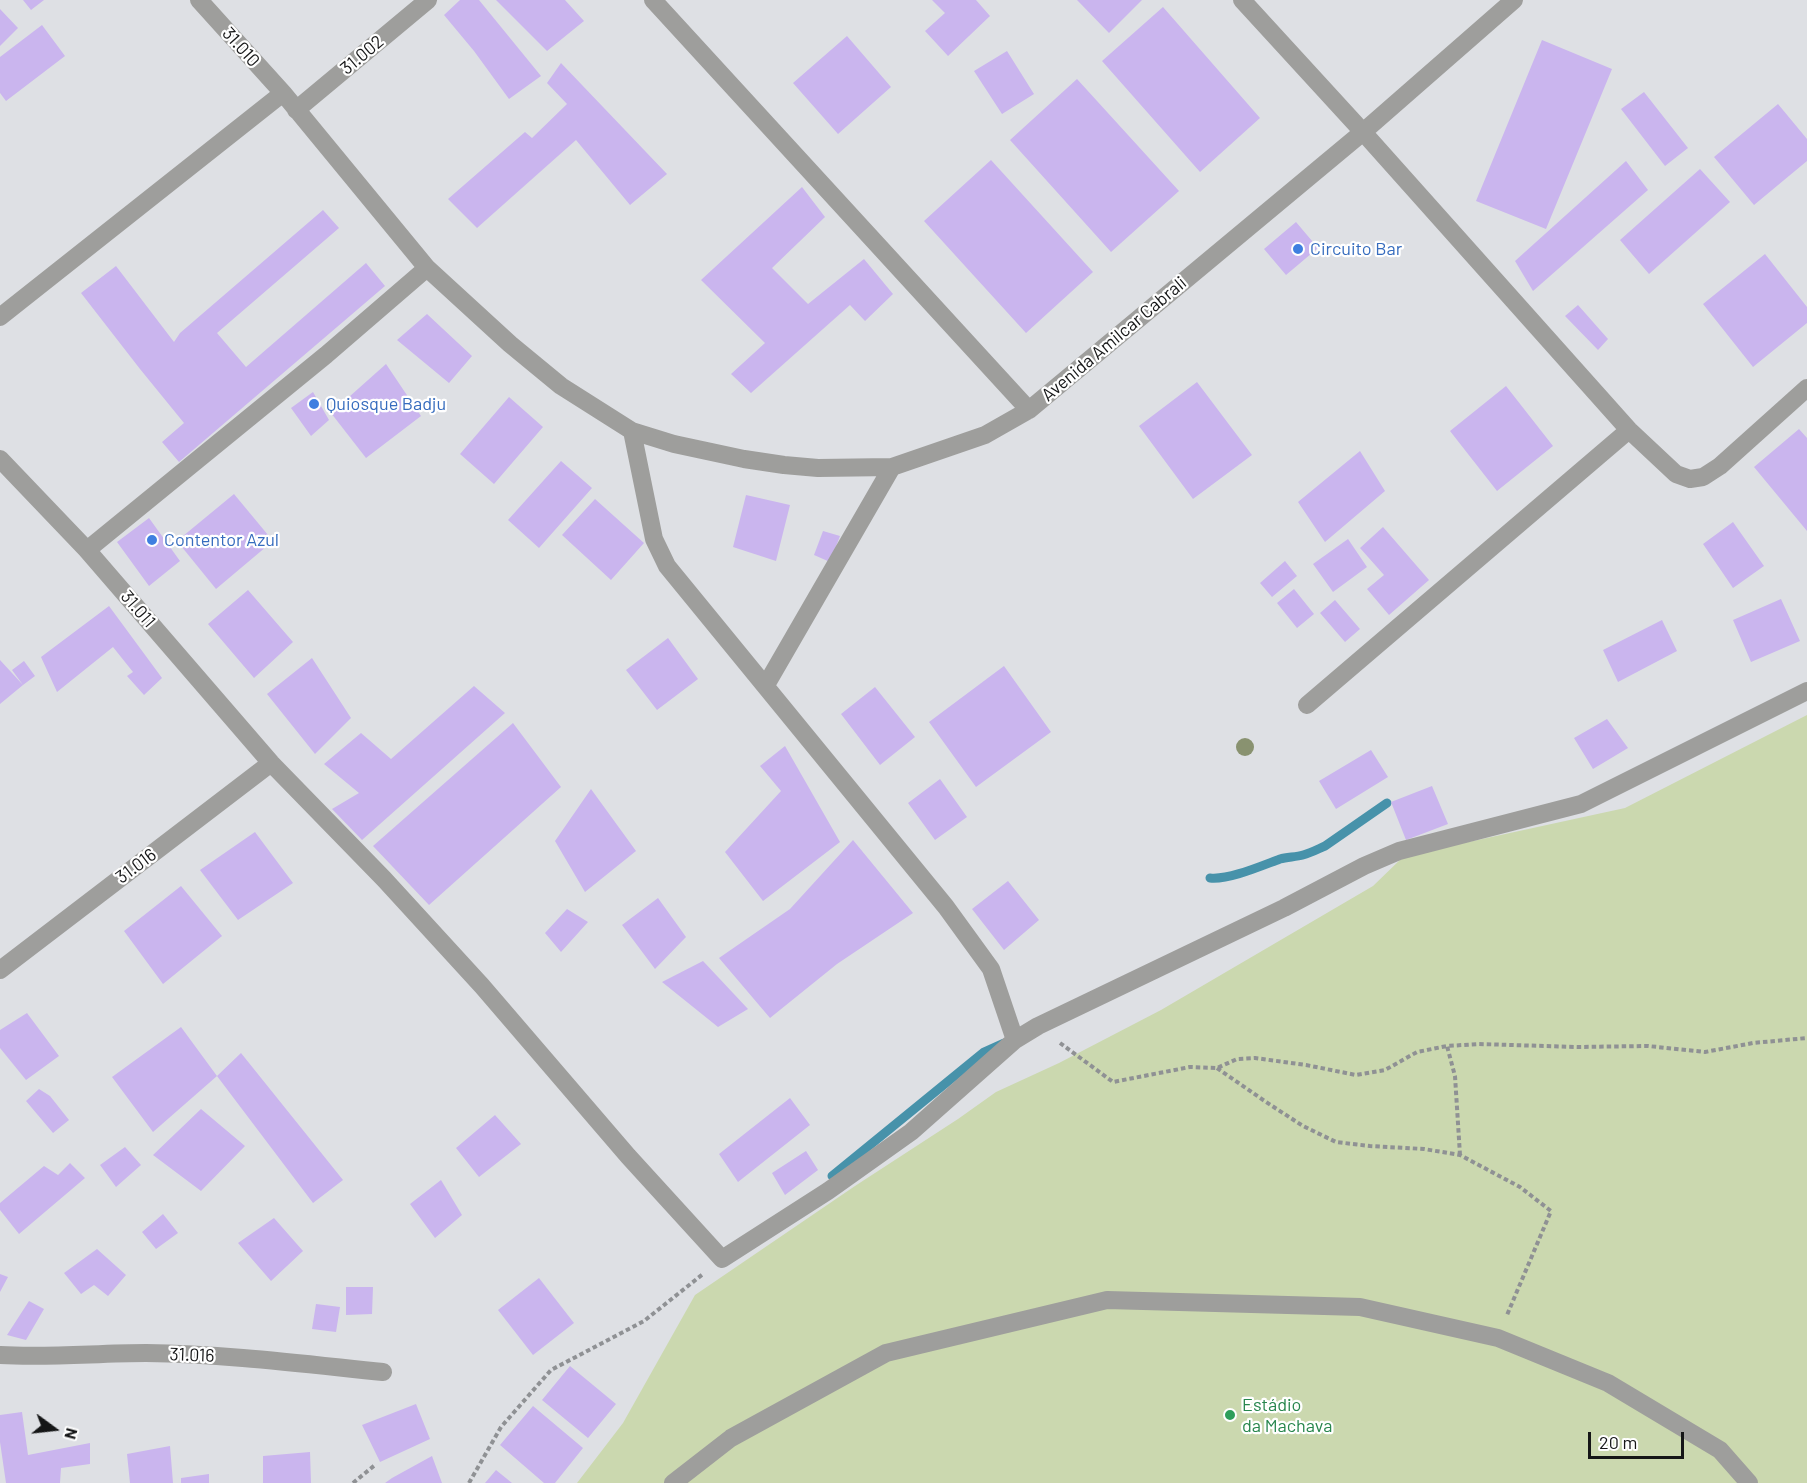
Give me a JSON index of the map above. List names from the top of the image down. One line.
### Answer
{"streets":{"street":["31.010","31.002","Avenida Amilcar Cabrali","31.011","31.016"]},"crossings":[["31.010","31.002"],["31.010","Avenida Amilcar Cabrali"],["31.011","31.016"]],"places":["Circuito Bar","Quiosque Badju","Contentor Azul","Estádio da Machava"],"scale_bar":"20 m","north":"right"}
